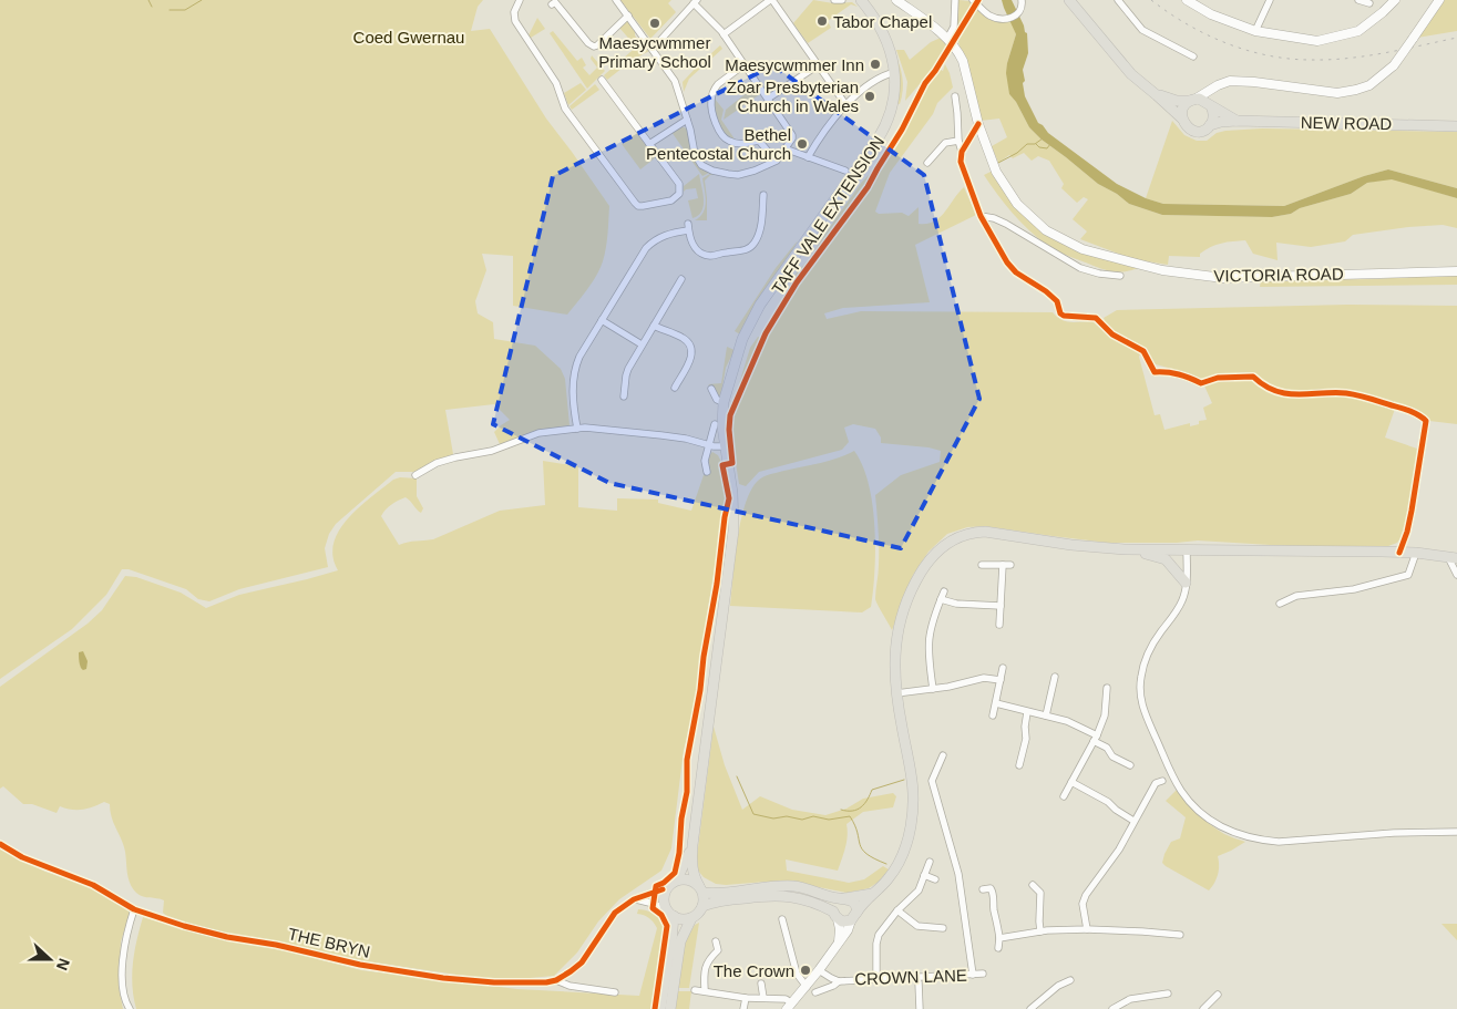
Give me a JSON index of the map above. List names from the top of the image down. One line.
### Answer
{"streets":{"main road":["NEW ROAD","VICTORIA ROAD"],"street":["THE BRYN","CROWN LANE"],"cycle path":["TAFF VALE EXTENSION"]},"parks":["Coed Gwernau"],"places":["Tabor Chapel","Maesycwmmer Primary School","Maesycwmmer Inn","Zoar Presbyterian Church in Wales","Bethel Pentecostal Church","The Crown"],"north":"right"}
